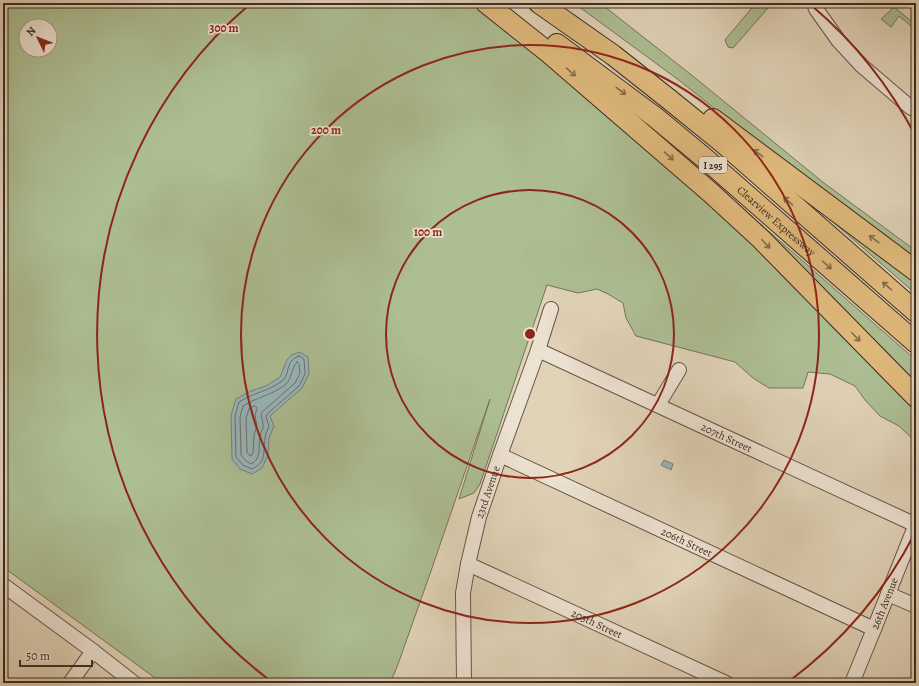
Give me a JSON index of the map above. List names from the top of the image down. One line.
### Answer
{"streets":{"highway":["I 295","Clearview Expressway"],"street":["207th Street","23rd Avenue","206th Street","26th Avenue","205th Street"]},"crossings":[["207th Street","23rd Avenue"],["207th Street","26th Avenue"],["23rd Avenue","206th Street"],["23rd Avenue","205th Street"],["206th Street","26th Avenue"]],"scale_bar":"50 m","north":"top left","rings":["300 m","200 m","100 m"]}
